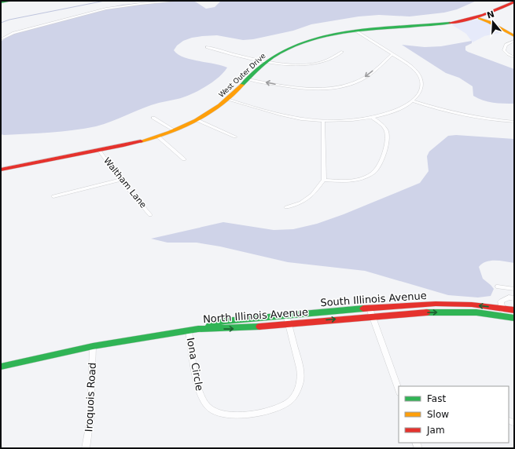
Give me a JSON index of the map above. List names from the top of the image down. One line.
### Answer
{"streets":{"main road":["West Outer Drive","South Illinois Avenue","North Illinois Avenue"],"street":["Waltham Lane","Iona Circle","Iroquois Road"]},"crossings":[["West Outer Drive","Waltham Lane"],["South Illinois Avenue","North Illinois Avenue"],["South Illinois Avenue","Iona Circle"],["North Illinois Avenue","Iona Circle"],["North Illinois Avenue","Iroquois Road"]],"one_way":["South Illinois Avenue","North Illinois Avenue"],"legend":["Fast","Slow","Jam"],"north":"top"}
